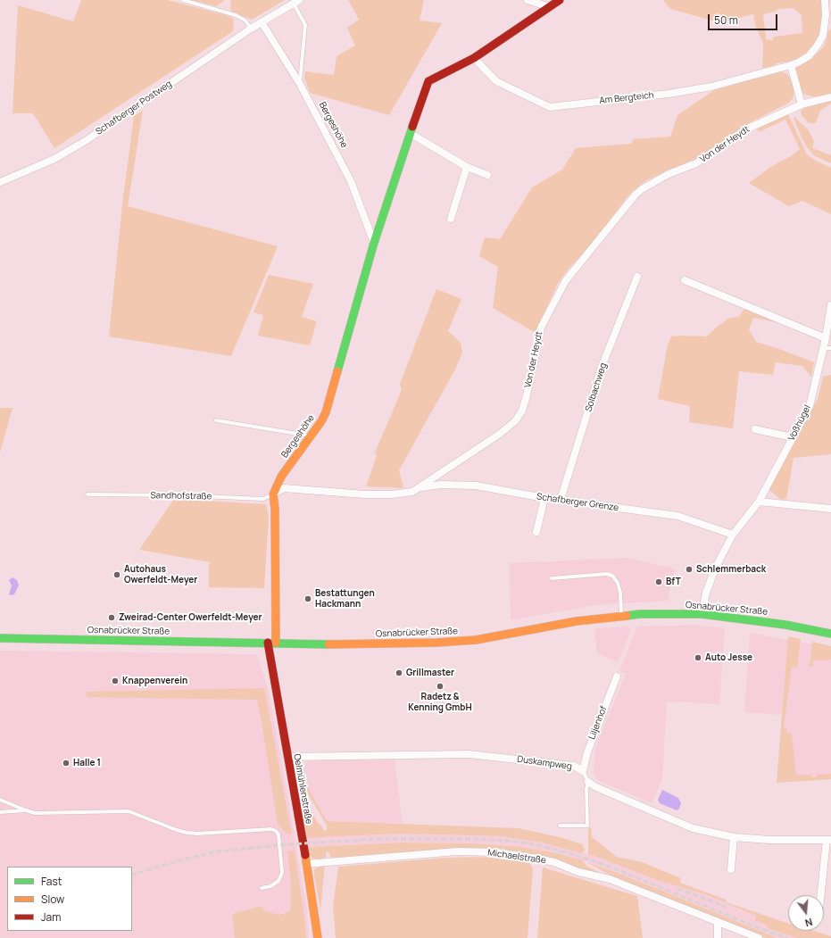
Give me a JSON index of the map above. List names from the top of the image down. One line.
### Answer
{"streets":{"street":["Am Bergteich","Schafberger Postweg","Bergeshöhe","Von der Heydt","Solbachweg","Voßhügel","Schafberger Grenze","Osnabrücker Straße","Liljenhof","Duskampweg","Oelmühlenstraße","Michaelstraße"],"lane":["Sandhofstraße"]},"crossings":[["Am Bergteich","Bergeshöhe"],["Schafberger Postweg","Bergeshöhe"],["Bergeshöhe","Von der Heydt"],["Bergeshöhe","Sandhofstraße"],["Von der Heydt","Sandhofstraße"],["Von der Heydt","Schafberger Grenze"],["Solbachweg","Schafberger Grenze"],["Voßhügel","Schafberger Grenze"],["Voßhügel","Osnabrücker Straße"],["Osnabrücker Straße","Oelmühlenstraße"],["Liljenhof","Duskampweg"],["Duskampweg","Oelmühlenstraße"],["Oelmühlenstraße","Michaelstraße"]],"places":["Schlemmerback","Autohaus Owerfeldt-Meyer","BfT","Bestattungen Hackmann","Zweirad-Center Owerfeldt-Meyer","Auto Jesse","Grillmaster","Knappenverein","Radetz & Kenning GmbH","Halle 1"],"legend":["Fast","Slow","Jam"],"scale_bar":"50 m","north":"bottom"}
